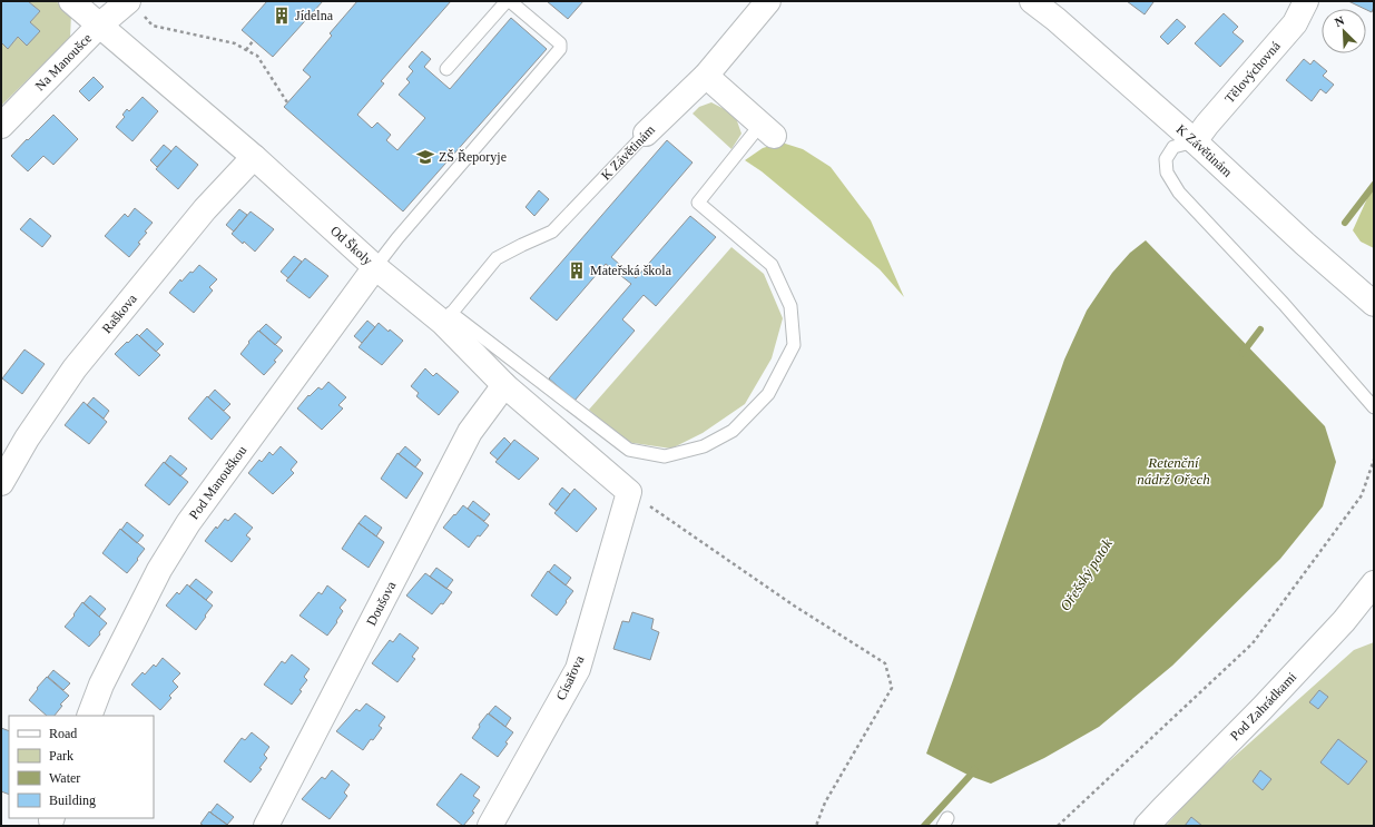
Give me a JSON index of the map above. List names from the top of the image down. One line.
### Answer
{"streets":{"street":["Na Manoušce","Tělovýchovná","K Závětinám","Od Školy","Raškova","Pod Manouškou","Doušova","Císařova","Pod Zahrádkami"]},"crossings":[["Na Manoušce","Od Školy"],["Tělovýchovná","K Závětinám"],["K Závětinám","Od Školy"],["Od Školy","Raškova"],["Od Školy","Pod Manouškou"],["Od Školy","Doušova"],["Od Školy","Císařova"]],"water":["Retenční nádrž Ořech","Ořešský potok"],"places":{"building":["Jídelna","Mateřská škola"],"school or university":["ZŠ Řeporyje"]},"legend":["Road","Park","Water","Building"],"north":"top left"}
